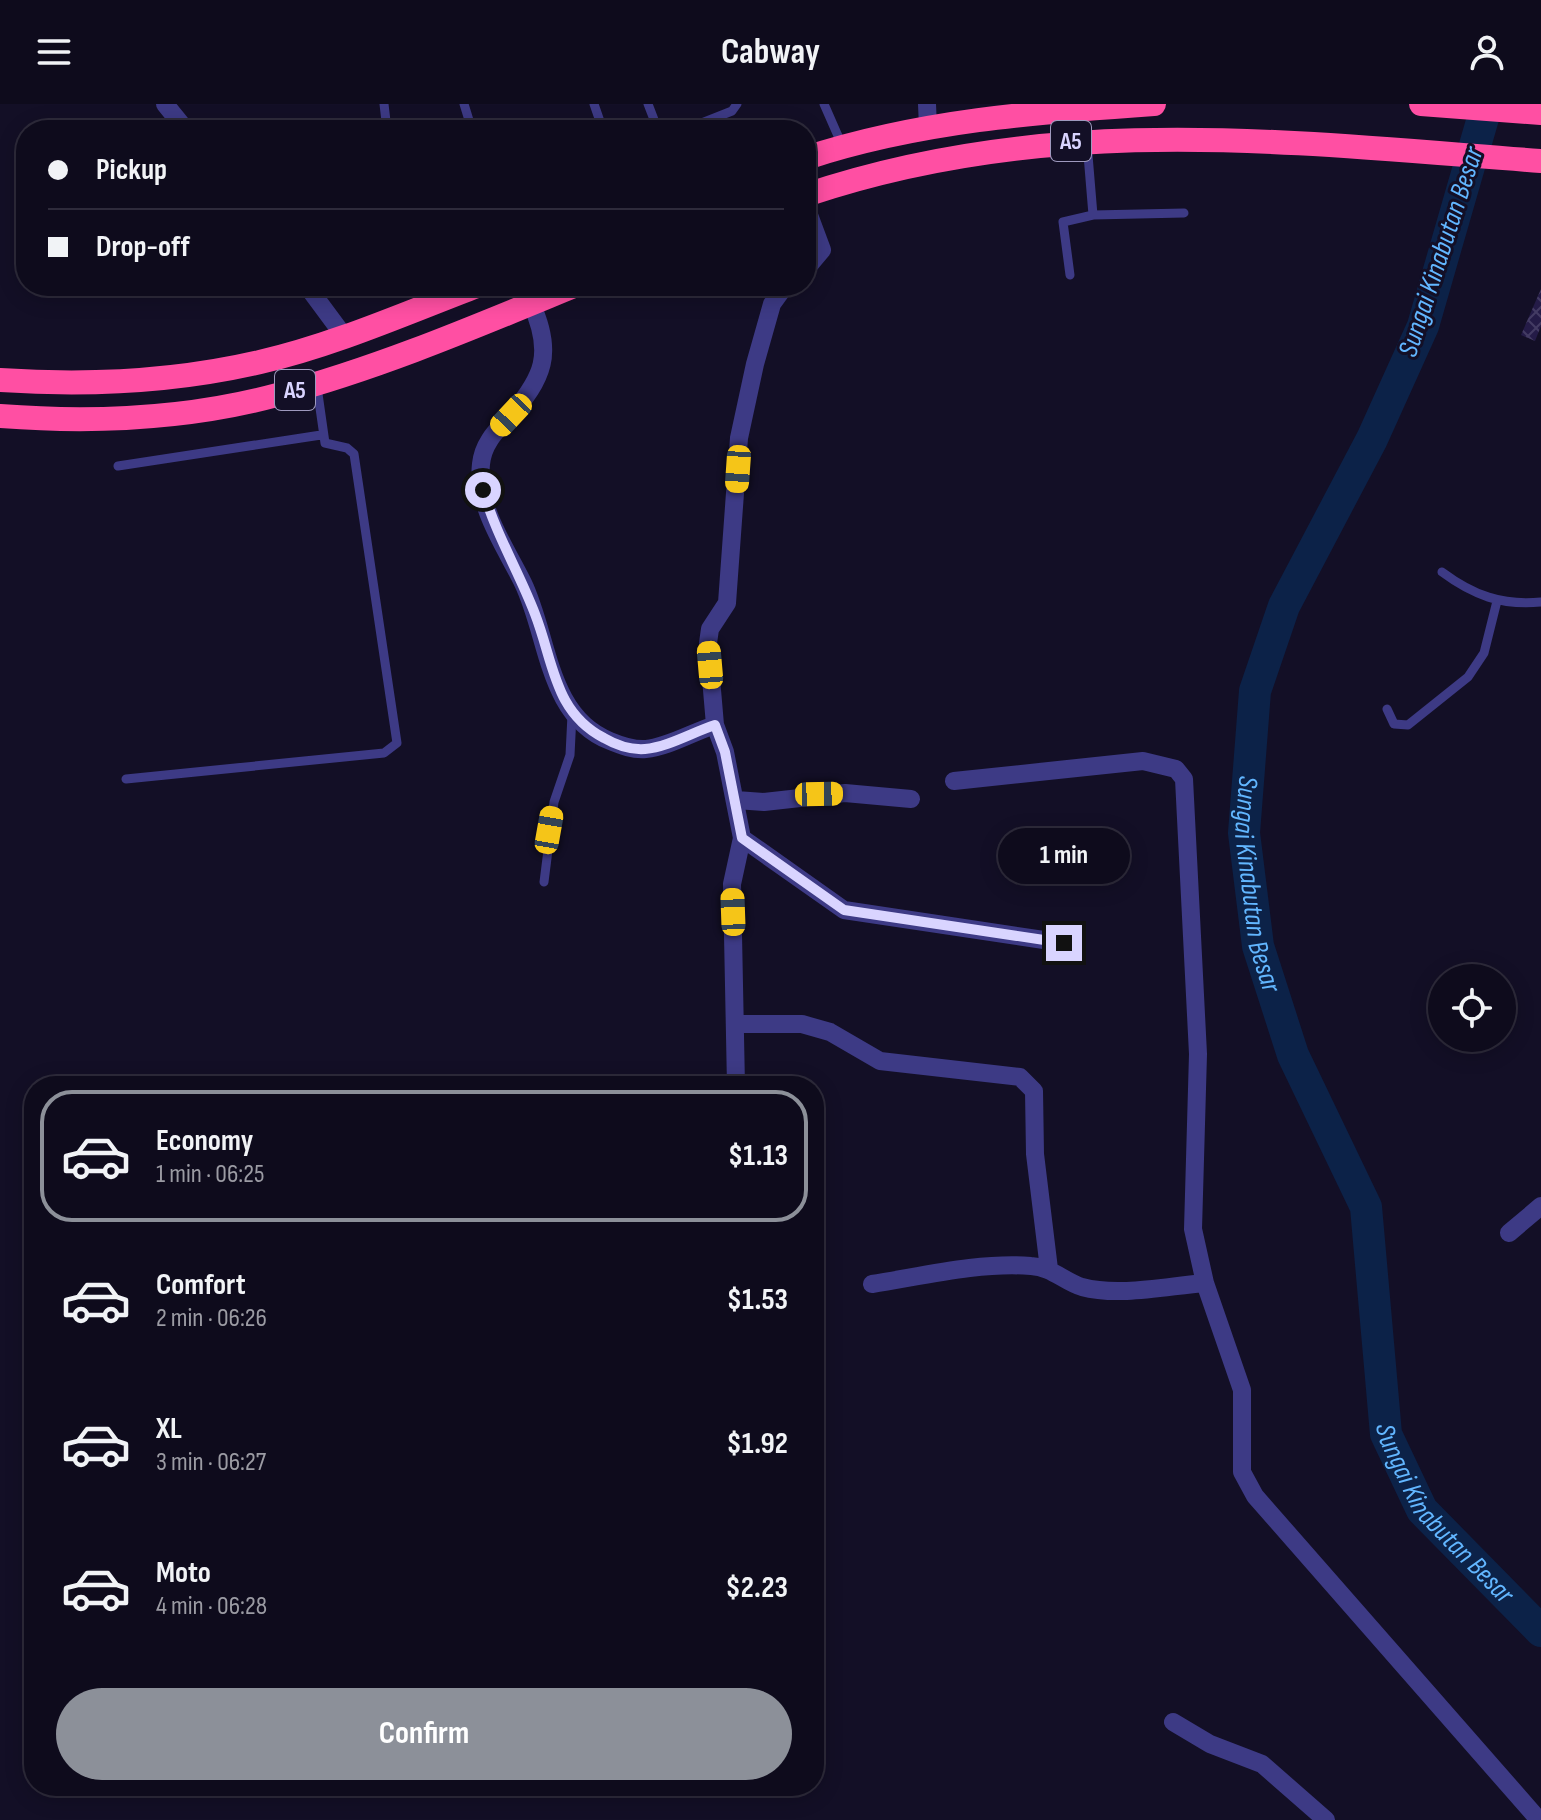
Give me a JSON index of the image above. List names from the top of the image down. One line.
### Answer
{"streets":{"highway":["A5"]},"water":["Sungai Kinabutan Besar"],"page":{"header":"Cabway","banner":["Pickup","Drop-off"],"bubble":"1 min","list":[{"name":"Economy","note":"1 min · 06:25","value":"$1.13"},{"name":"Comfort","note":"2 min · 06:26","value":"$1.53"},{"name":"XL","note":"3 min · 06:27","value":"$1.92"},{"name":"Moto","note":"4 min · 06:28","value":"$2.23"}],"buttons":"Confirm"}}
